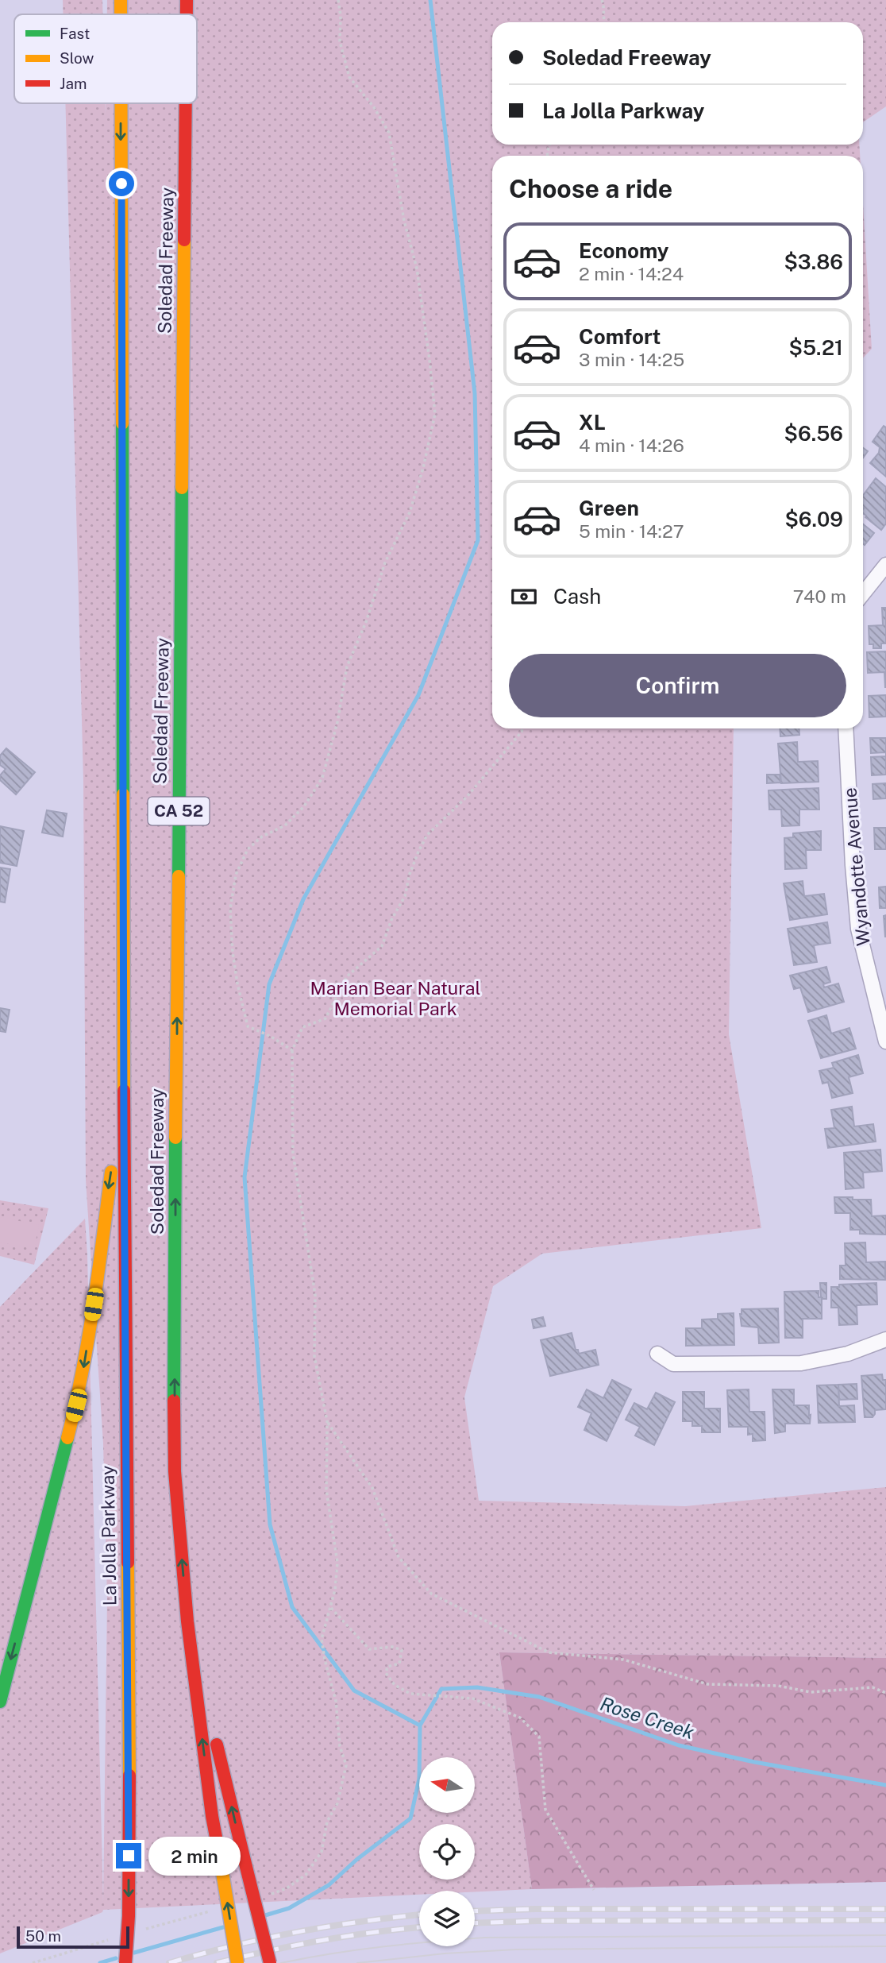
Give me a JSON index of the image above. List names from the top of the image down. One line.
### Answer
{"streets":{"highway":["Soledad Freeway","CA 52","La Jolla Parkway"],"street":["Wyandotte Avenue"]},"crossings":[["Soledad Freeway","La Jolla Parkway"]],"water":["Rose Creek"],"parks":["Marian Bear Natural Memorial Park"],"legend":["Fast","Slow","Jam"],"scale_bar":"50 m","north":"left","page":{"banner":["Soledad Freeway","La Jolla Parkway"],"heading":"Choose a ride","list":[{"name":"Economy","note":"2 min · 14:24","value":"$3.86"},{"name":"Comfort","note":"3 min · 14:25","value":"$5.21"},{"name":"XL","note":"4 min · 14:26","value":"$6.56"},{"name":"Green","note":"5 min · 14:27","value":"$6.09"}],"pay":["Cash","740 m"],"buttons":"Confirm","bubble":"2 min","scale":"50 m"}}
